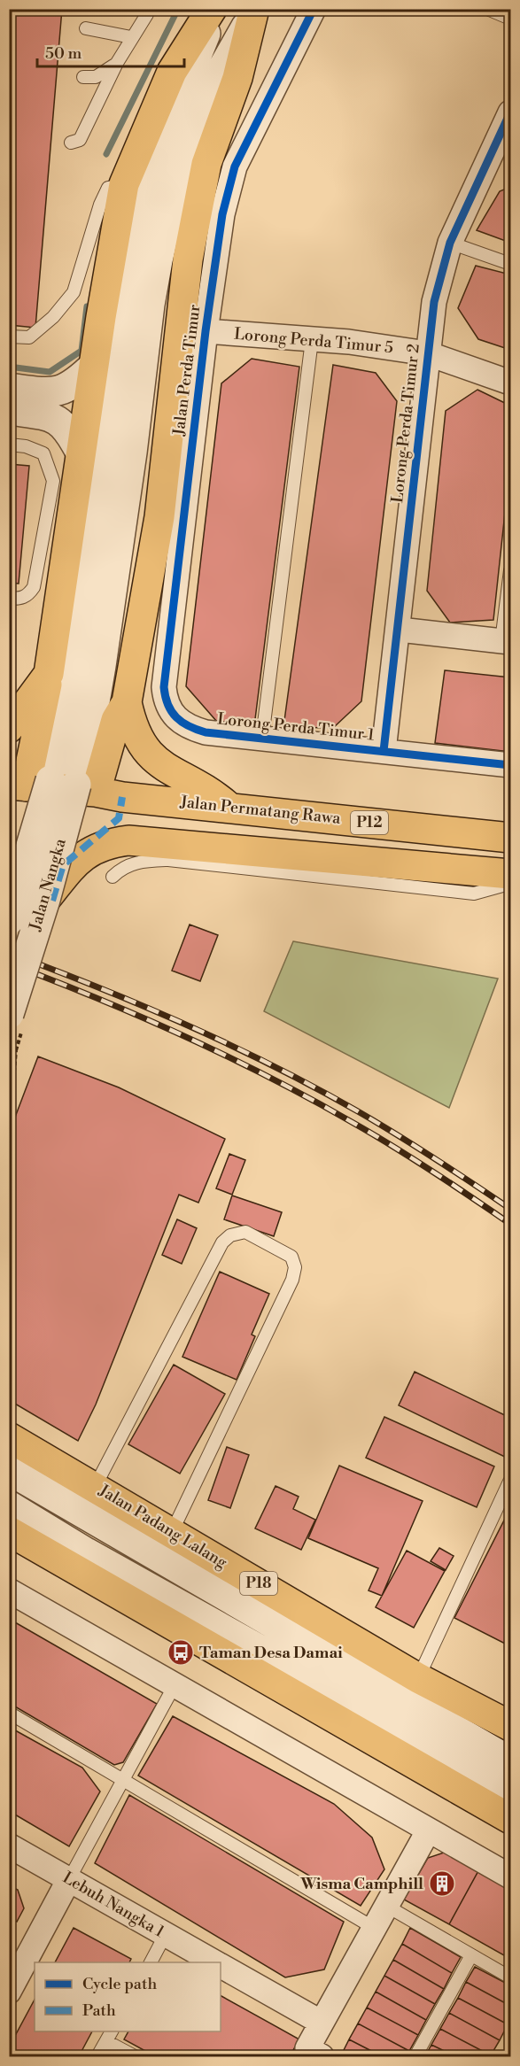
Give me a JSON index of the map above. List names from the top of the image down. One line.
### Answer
{"streets":{"main road":["Jalan Permatang Rawa","P12","Jalan Padang Lalang","P18"],"street":["Lorong Perda Timur 5","Jalan Perda Timur","Lorong Perda Timur 2","Lorong Perda Timur 1","Jalan Nangka","Lebuh Nangka 1"]},"crossings":[["Lorong Perda Timur 5","Jalan Perda Timur"],["Lorong Perda Timur 5","Lorong Perda Timur 2"],["Jalan Perda Timur","Lorong Perda Timur 1"],["Lorong Perda Timur 2","Lorong Perda Timur 1"],["Jalan Permatang Rawa","Jalan Nangka"]],"places":{"bus stop":["Taman Desa Damai"],"building":["Wisma Camphill"]},"legend":["Cycle path","Path"],"scale_bar":"50 m"}
